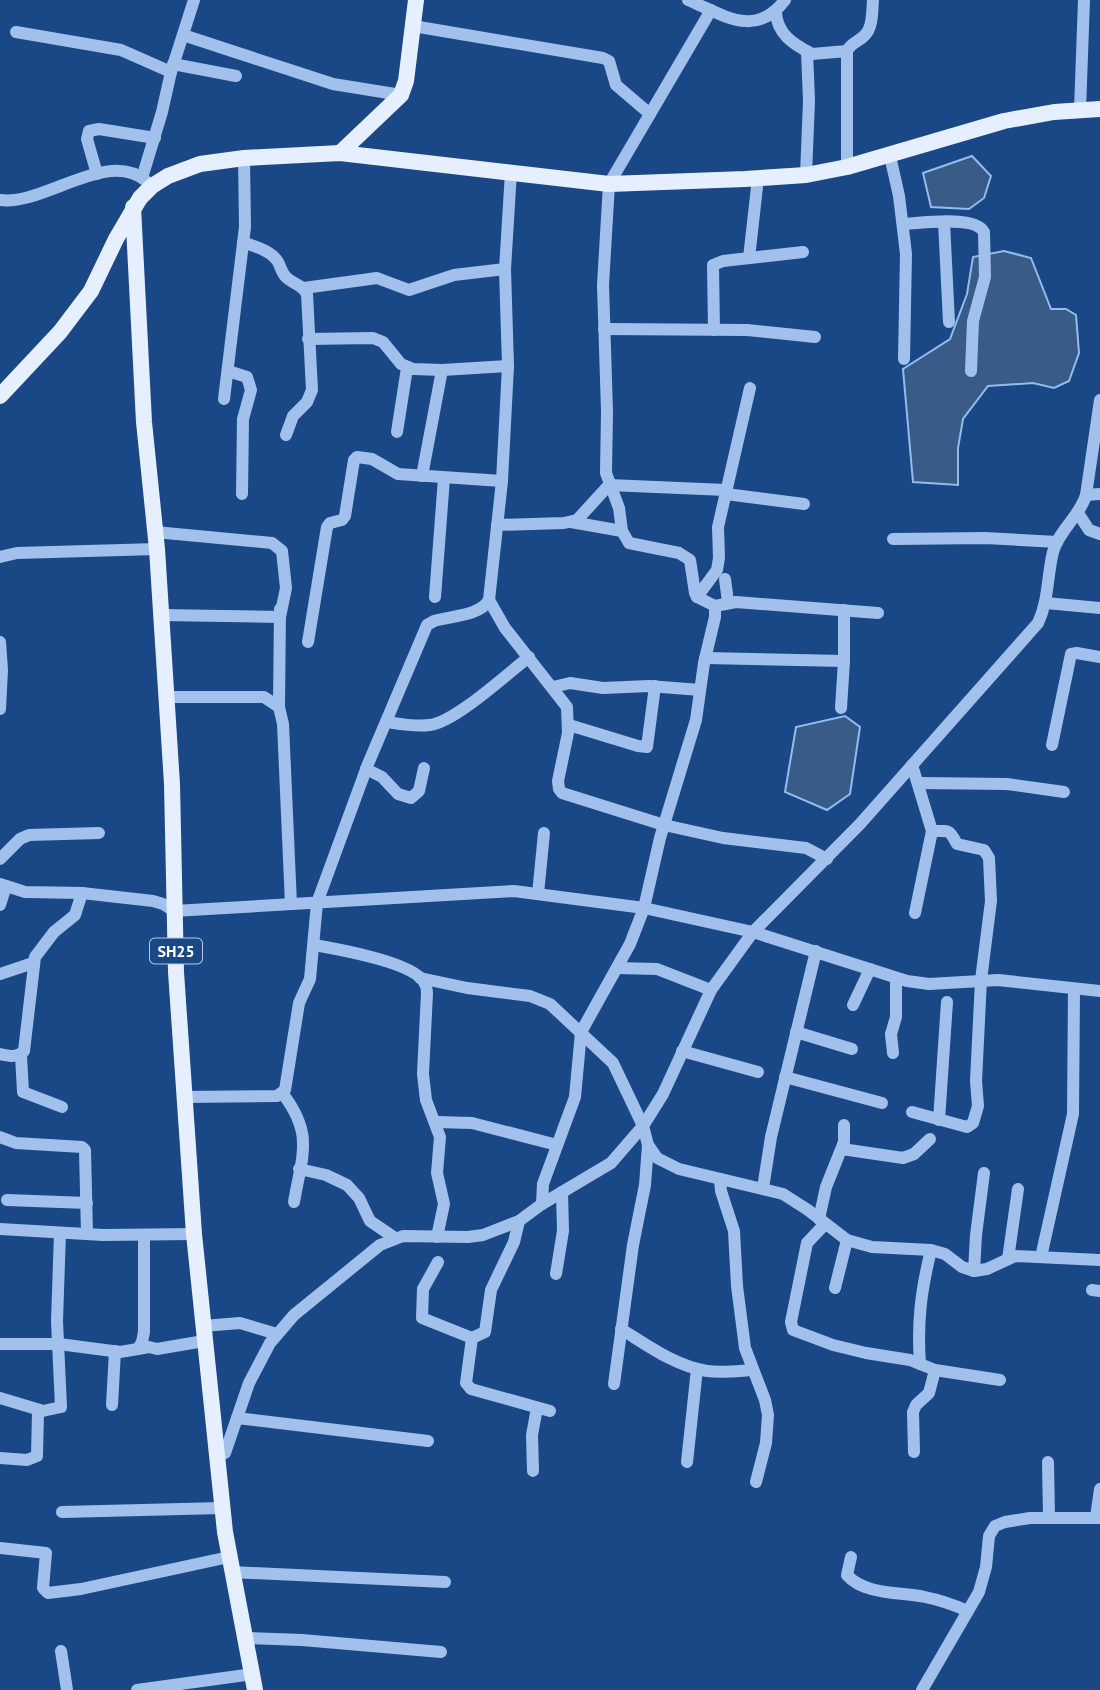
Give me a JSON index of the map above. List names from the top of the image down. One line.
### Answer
{"streets":{"main road":["SH25"]}}
